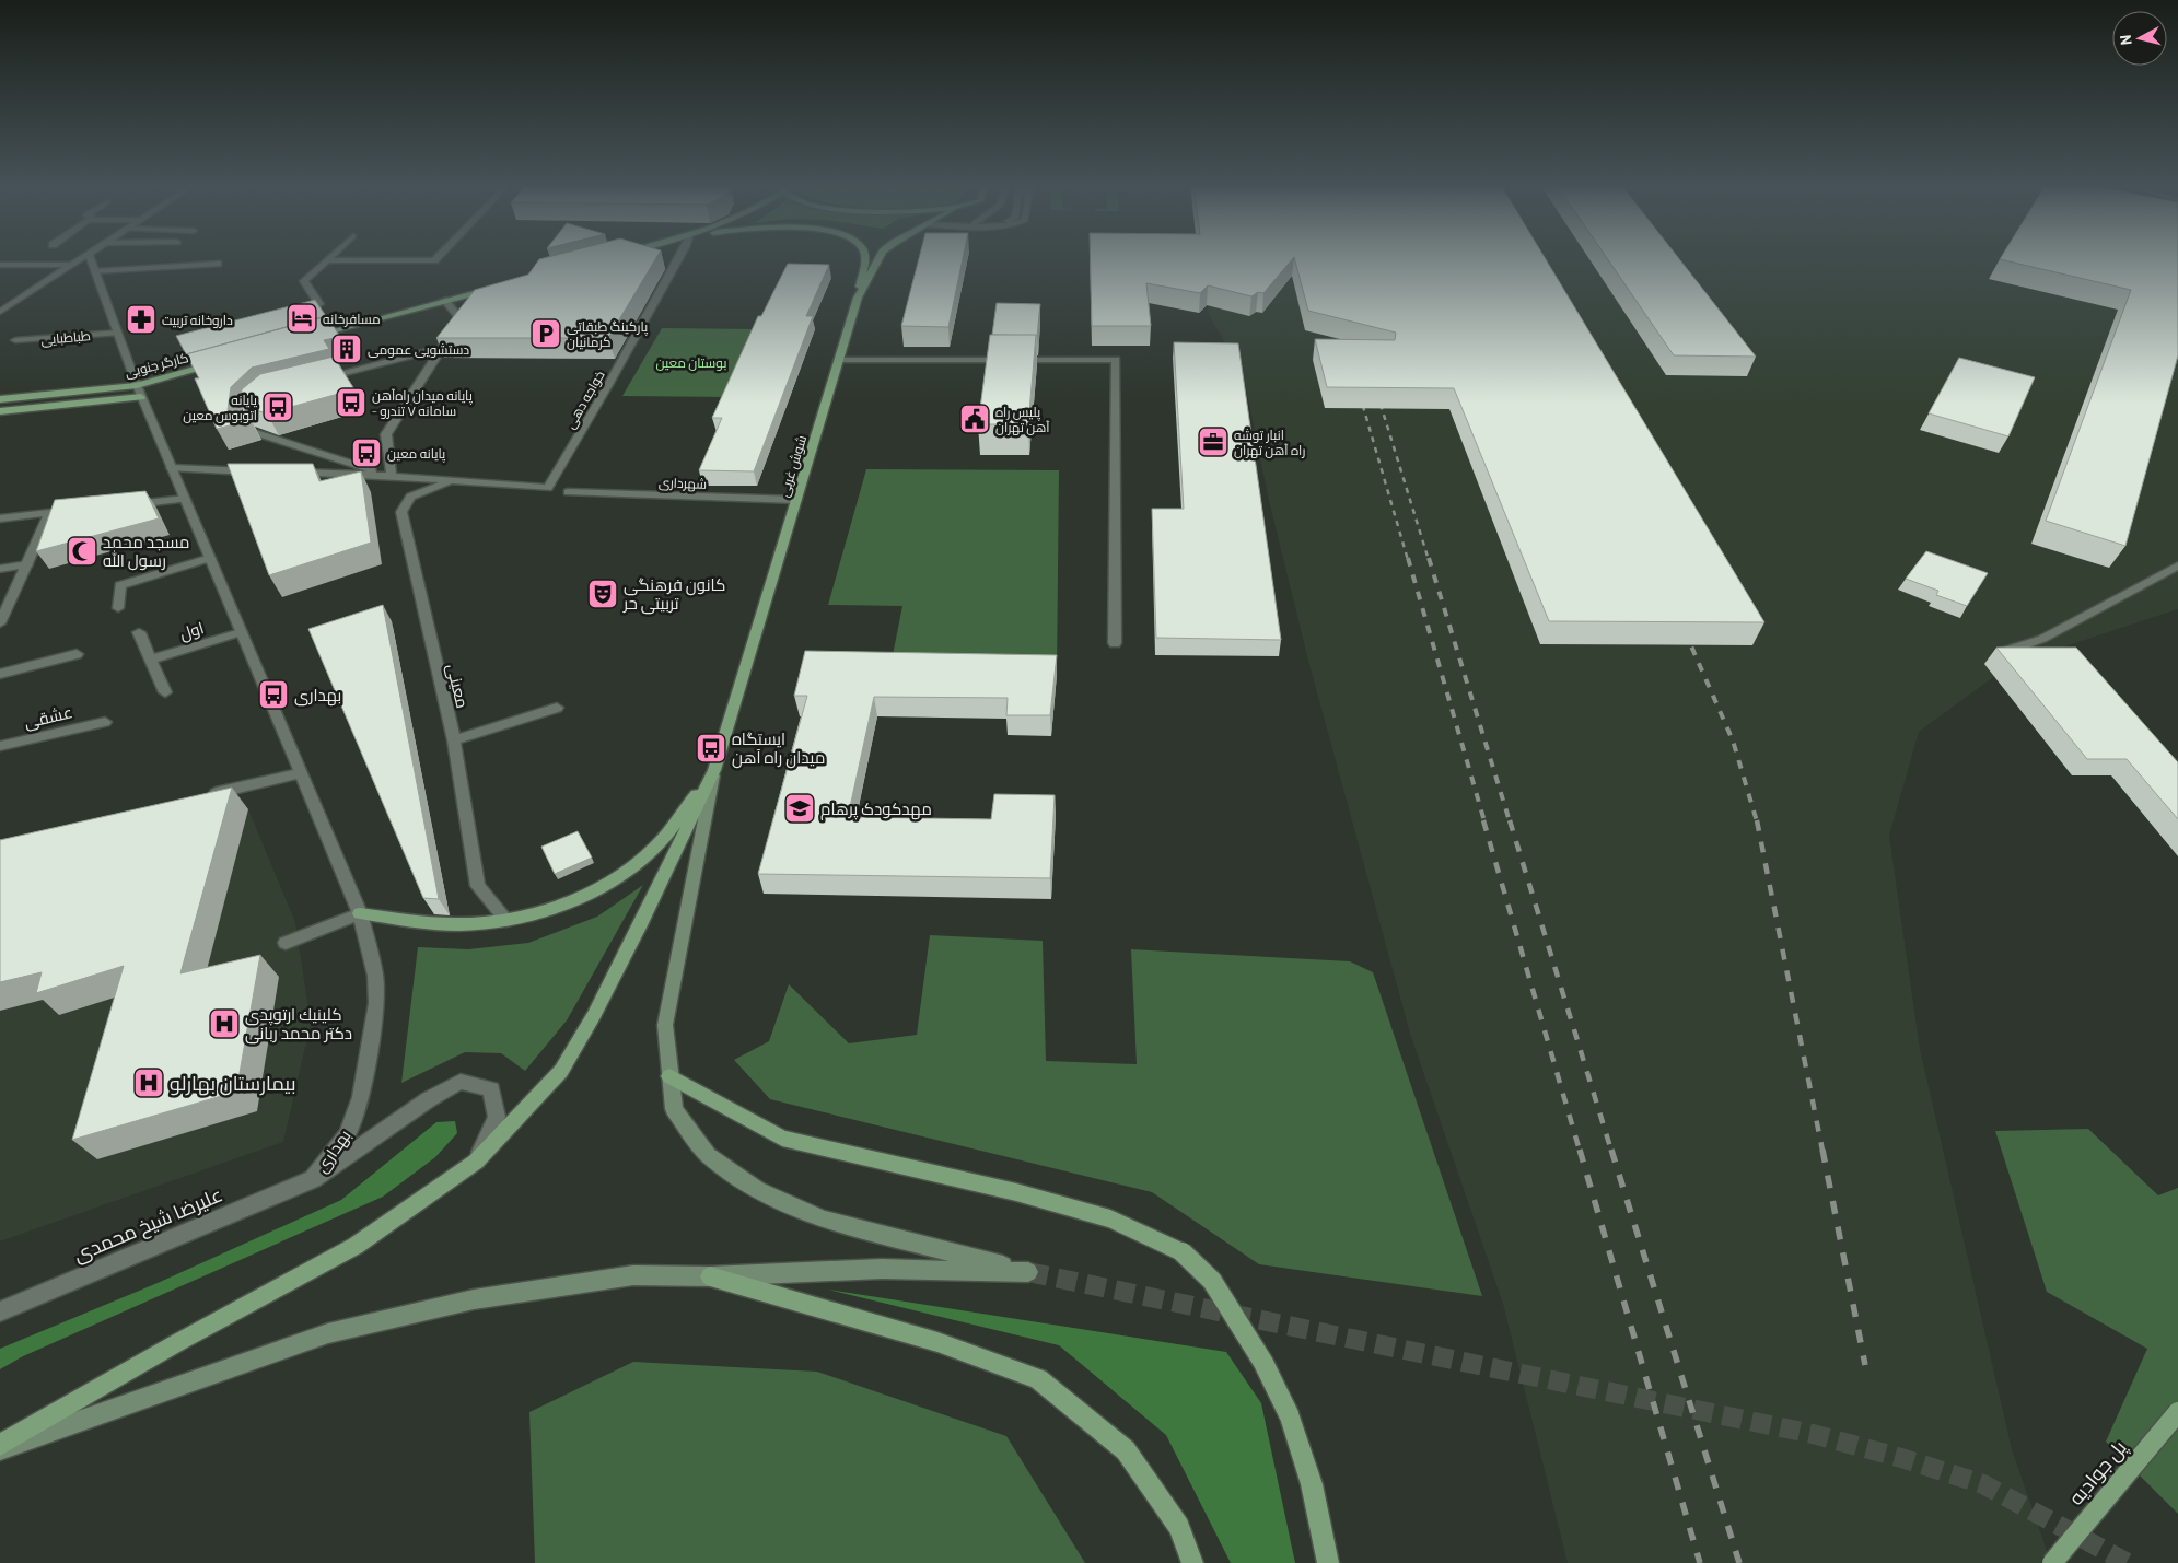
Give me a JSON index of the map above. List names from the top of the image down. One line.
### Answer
{"streets":{"main road":["کارگر جنوبی","شوش غربی","پل جوادیه"],"street":["طباطبایی","خواجه دهی","شهرداری","اول","معینی","عشقی","بهداری","علیرضا شیخ محمدی"]},"crossings":[["طباطبایی","بهداری"],["کارگر جنوبی","بهداری"],["خواجه دهی","معینی"],["شوش غربی","شهرداری"],["اول","بهداری"],["بهداری","علیرضا شیخ محمدی"]],"parks":["بوستان معین"],"places":{"hotel":["مسافرخانه"],"pharmacy":["داروخانه تربیت"],"parking":["پارکینگ طبقاتی کرمانیان"],"building":["دستشویی عمومی"],"bus stop":["پایانه میدان راه‌آهن - سامانه ۷ تندرو","پایانه اتوبوس معین","پایانه معین","بهداری","ایستگاه میدان راه آهن"],"public building":["پلیس راه آهن تهران"],"office":["انبار توشه راه آهن تهران"],"mosque":["مسجد محمد رسول الله"],"theatre":["کانون فرهنگی تربیتی حر"],"school or university":["مهدکودک پرهام"],"hospital":["كلينيك ارتوپدى دكتر محمد ربانى","بیمارستان بهارلو"]},"north":"left"}
